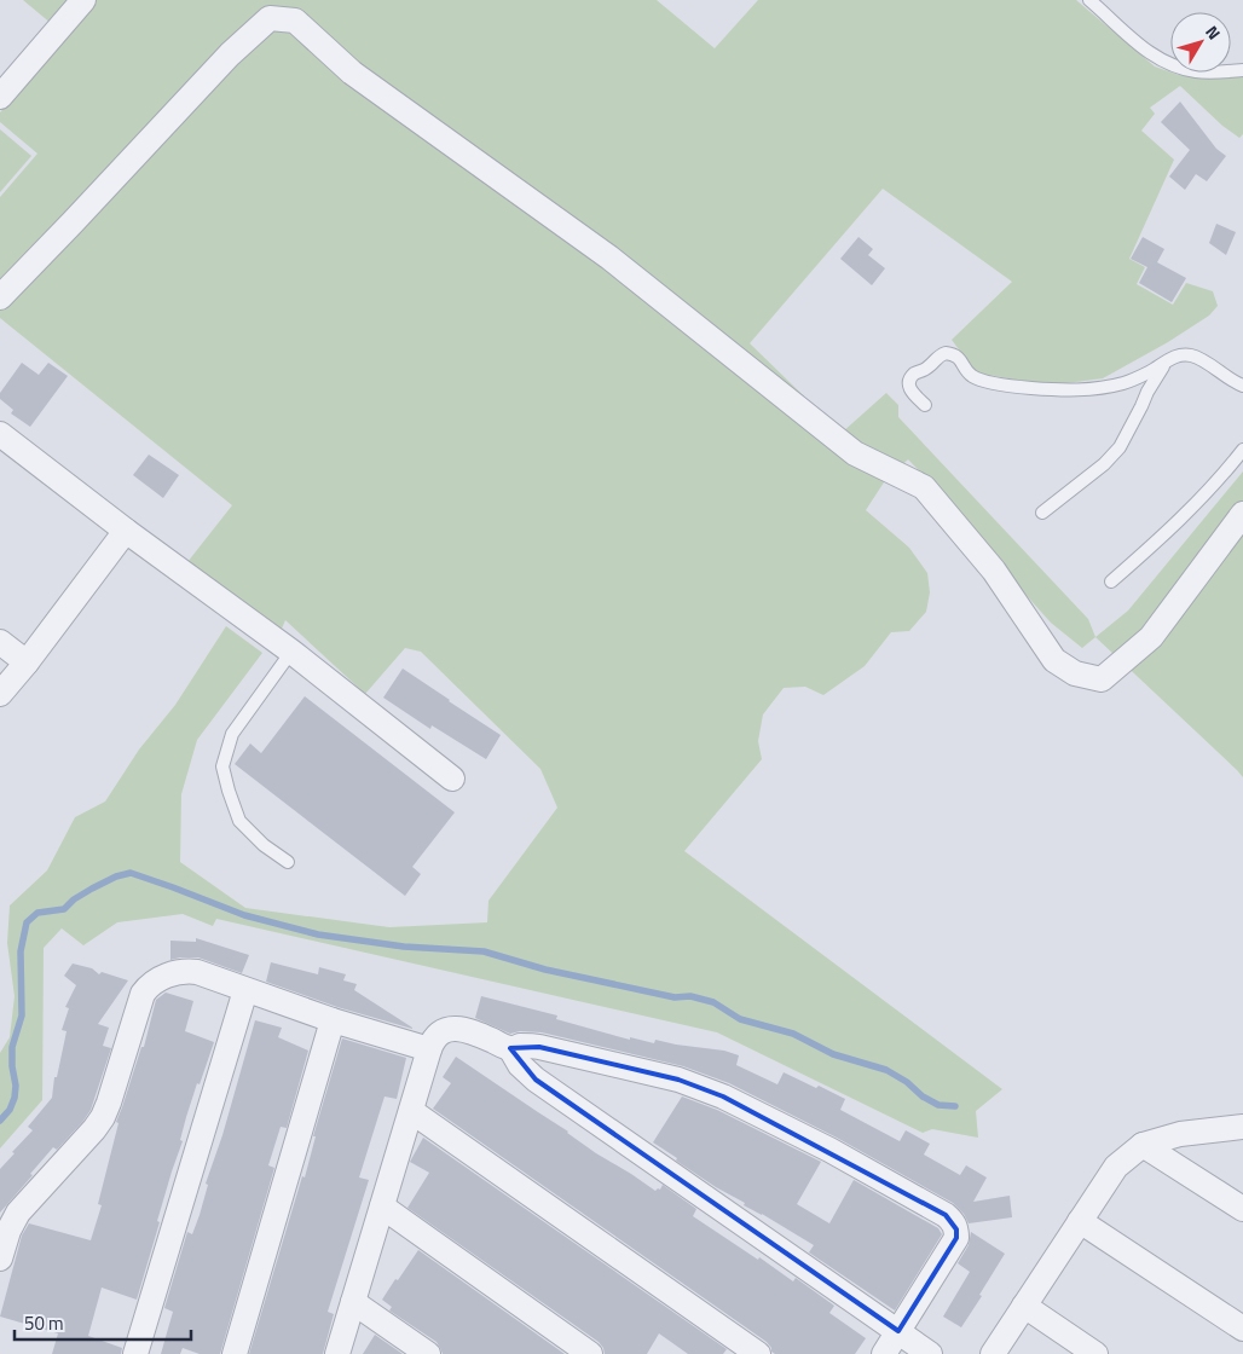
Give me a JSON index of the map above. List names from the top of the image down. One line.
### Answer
{"scale_bar":"50 m","north":"top right"}
